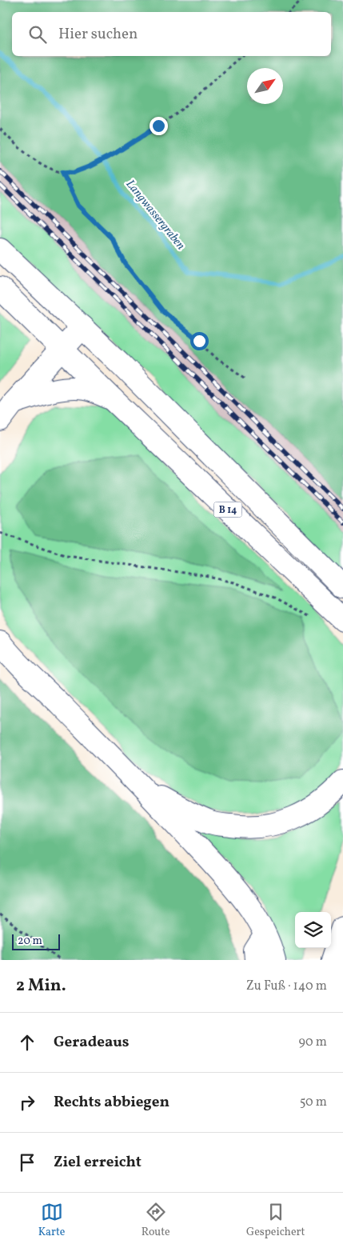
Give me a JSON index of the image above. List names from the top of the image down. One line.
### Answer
{"streets":{"main road":["B 14"]},"water":["Langwassergraben"],"scale_bar":"20 m","north":"top right","page":{"search":"Hier suchen","scale":"20 m","heading":["2 Min.","Zu Fuß · 140 m"],"list":[["Geradeaus","90 m"],["Rechts abbiegen","50 m"],"Ziel erreicht"],"nav":["Karte","Route","Gespeichert"]}}
